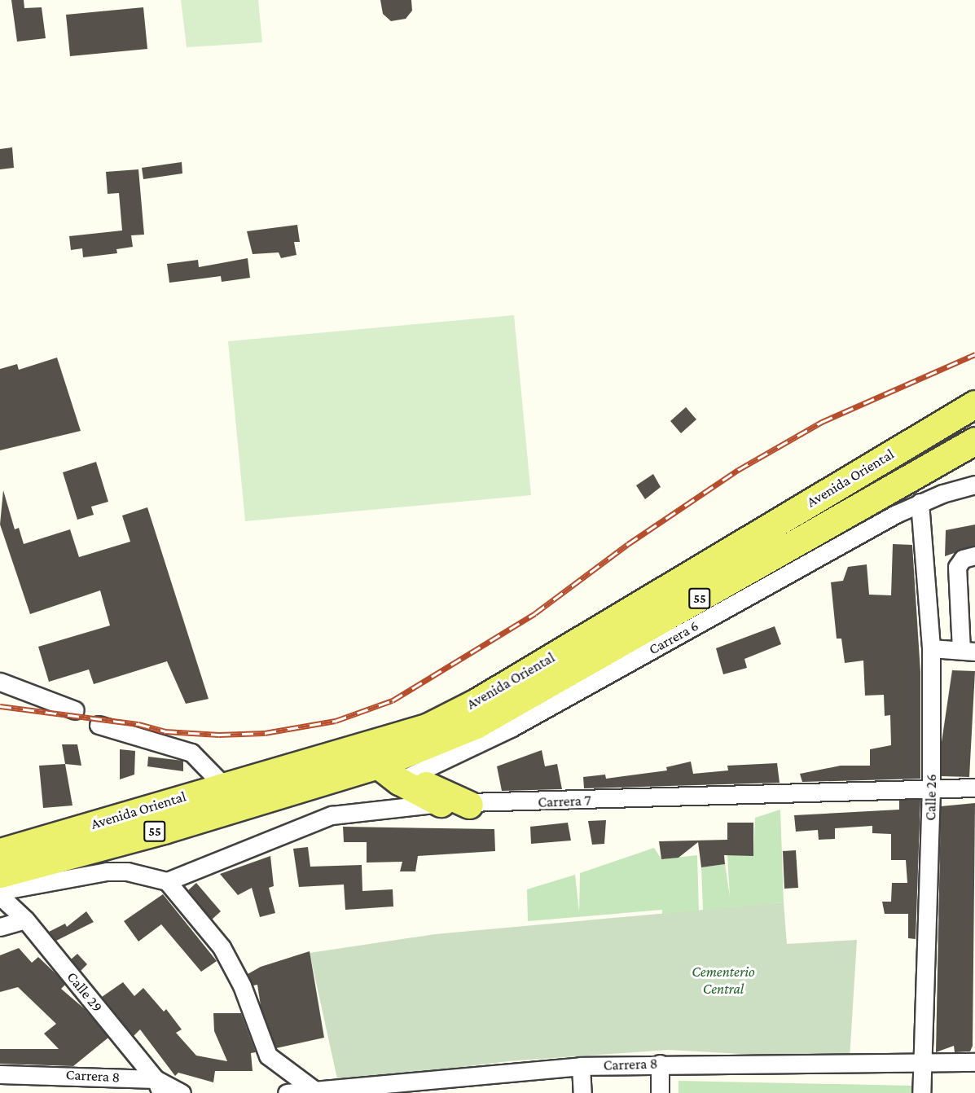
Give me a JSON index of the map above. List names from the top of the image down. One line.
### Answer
{"streets":{"main road":["Avenida Oriental","55"],"street":["Carrera 6","Calle 26","Carrera 7","Calle 29","Carrera 8"]},"crossings":[["Avenida Oriental","Carrera 6"],["Carrera 6","Calle 26"],["Calle 26","Carrera 7"],["Calle 26","Carrera 8"],["Calle 29","Carrera 8"]],"parks":["Cementerio Central"]}
